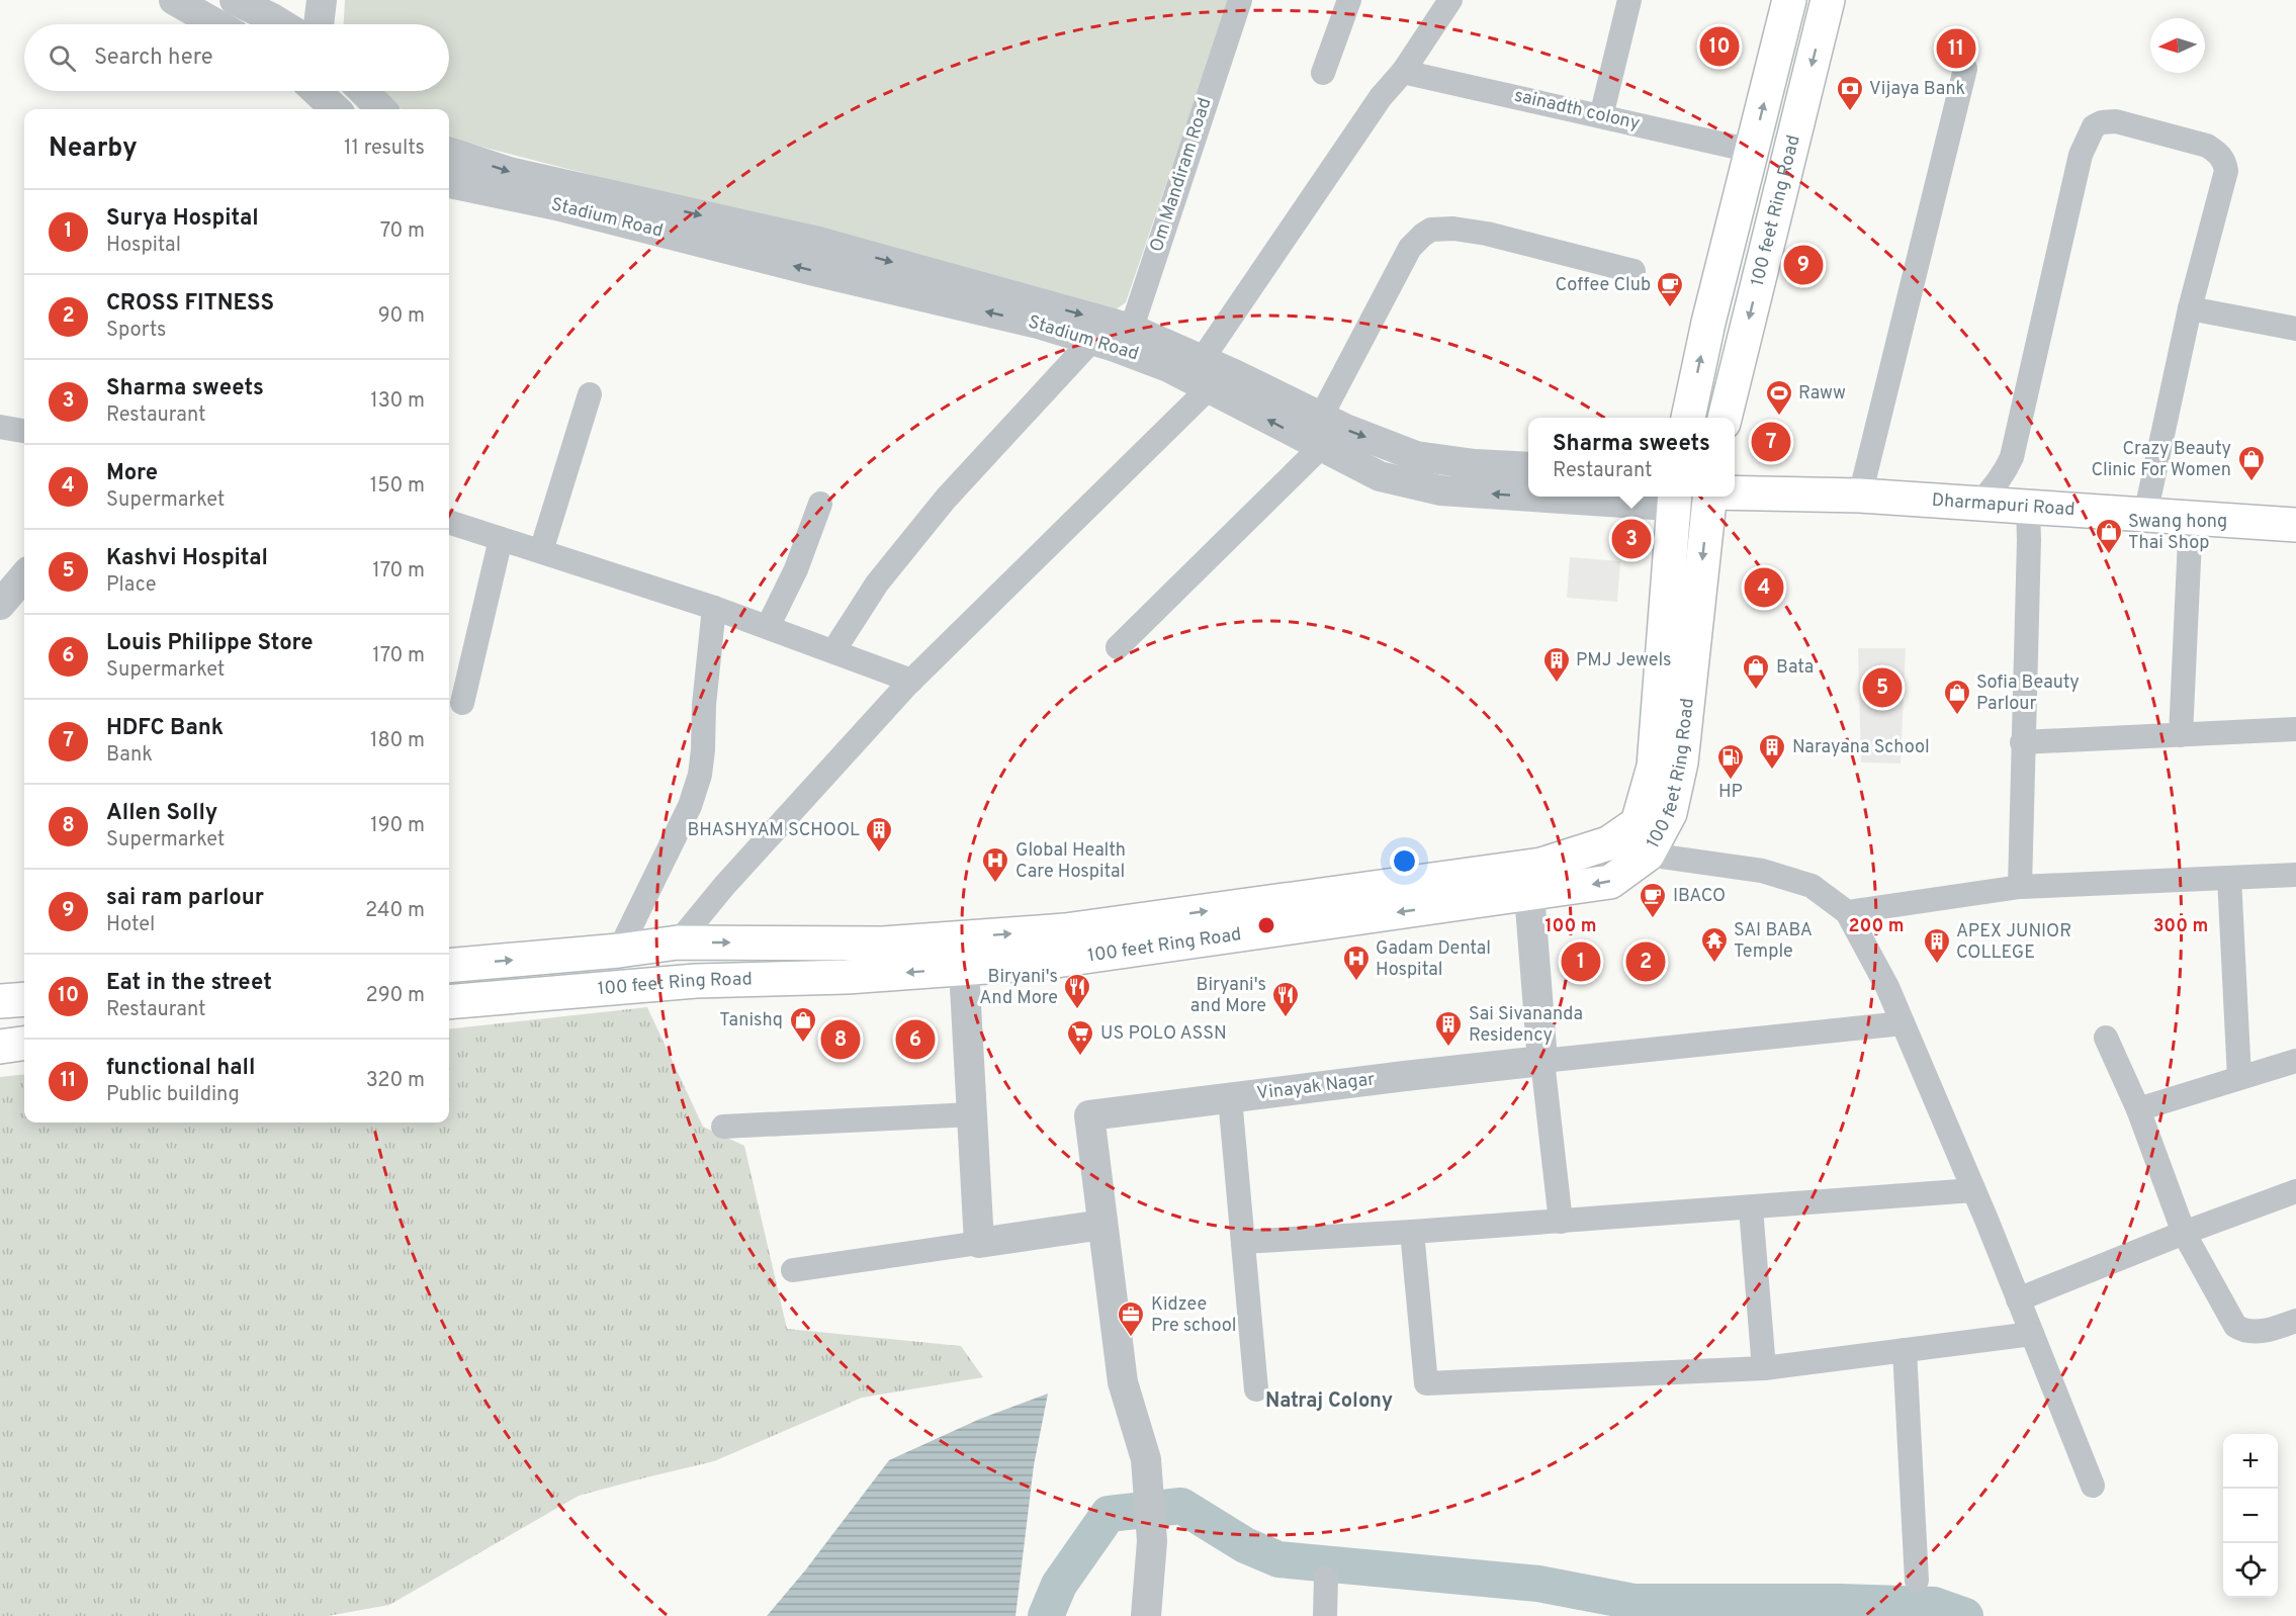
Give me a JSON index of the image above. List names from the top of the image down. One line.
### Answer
{"streets":{"main road":["100 feet Ring Road","Dharmapuri Road"],"street":["sainadth colony","Om Mandiram Road","Stadium Road","Vinayak Nagar"]},"crossings":[["sainadth colony","100 feet Ring Road"],["Om Mandiram Road","Stadium Road"],["100 feet Ring Road","Dharmapuri Road"]],"districts":["Natraj Colony"],"places":{"bank":["Vijaya Bank"],"cafe":["Coffee Club","IBACO"],"sports":["Raww"],"shop":["Crazy Beauty Clinic For Women","Swang hong Thai Shop","Bata","Sofia Beauty Parlour","Tanishq"],"building":["PMJ Jewels","Narayana School","BHASHYAM SCHOOL","APEX JUNIOR COLLEGE","Sai Sivananda Residency"],"fuel station":["HP"],"hospital":["Global Health Care Hospital","Gadam Dental Hospital"],"temple":["SAI BABA Temple"],"restaurant":["Biryani's And More","Biryani's and More"],"supermarket":["US POLO ASSN"],"office":["Kidzee Pre school"]},"north":"left","page":{"pins":["10","11","9","7","3","4","5","1","2","6","8"],"search":"Search here","heading":["Nearby","11 results"],"list":[{"mark":"1","name":"Surya Hospital","note":"Hospital","value":"70 m"},{"mark":"2","name":"CROSS FITNESS","note":"Sports","value":"90 m"},{"mark":"3","name":"Sharma sweets","note":"Restaurant","value":"130 m"},{"mark":"4","name":"More","note":"Supermarket","value":"150 m"},{"mark":"5","name":"Kashvi Hospital","note":"Place","value":"170 m"},{"mark":"6","name":"Louis Philippe Store","note":"Supermarket","value":"170 m"},{"mark":"7","name":"HDFC Bank","note":"Bank","value":"180 m"},{"mark":"8","name":"Allen Solly","note":"Supermarket","value":"190 m"},{"mark":"9","name":"sai ram parlour","note":"Hotel","value":"240 m"},{"mark":"10","name":"Eat in the street","note":"Restaurant","value":"290 m"},{"mark":"11","name":"functional hall","note":"Public building","value":"320 m"}],"popup":["Sharma sweets","Restaurant"],"map_buttons":["+","−"]},"rings":["100 m","200 m","300 m"]}
